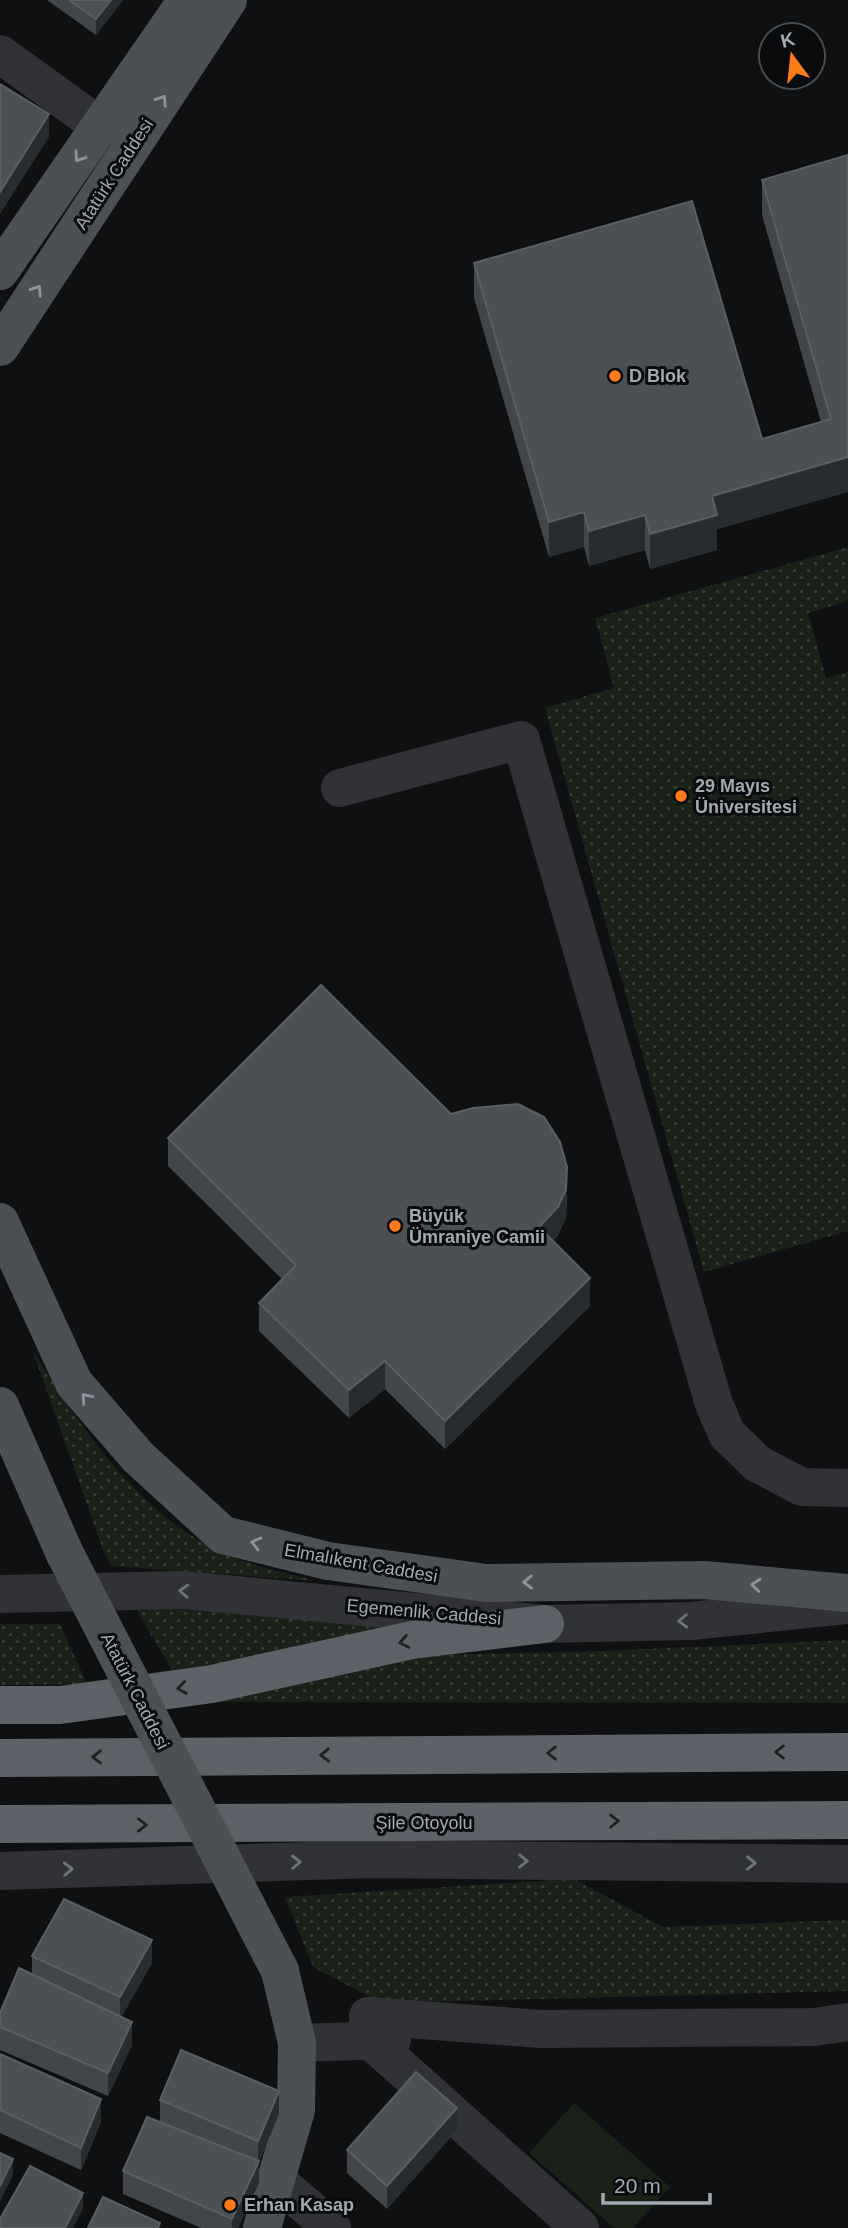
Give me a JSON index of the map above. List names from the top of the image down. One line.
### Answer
{"streets":{"highway":["Şile Otoyolu"],"main road":["Atatürk Caddesi","Elmalıkent Caddesi"],"street":["Egemenlik Caddesi"]},"one_way":["Elmalıkent Caddesi"],"places":["D Blok","29 Mayıs Üniversitesi","Büyük Ümraniye Camii","Erhan Kasap"],"scale_bar":"20 m","north":"top"}
